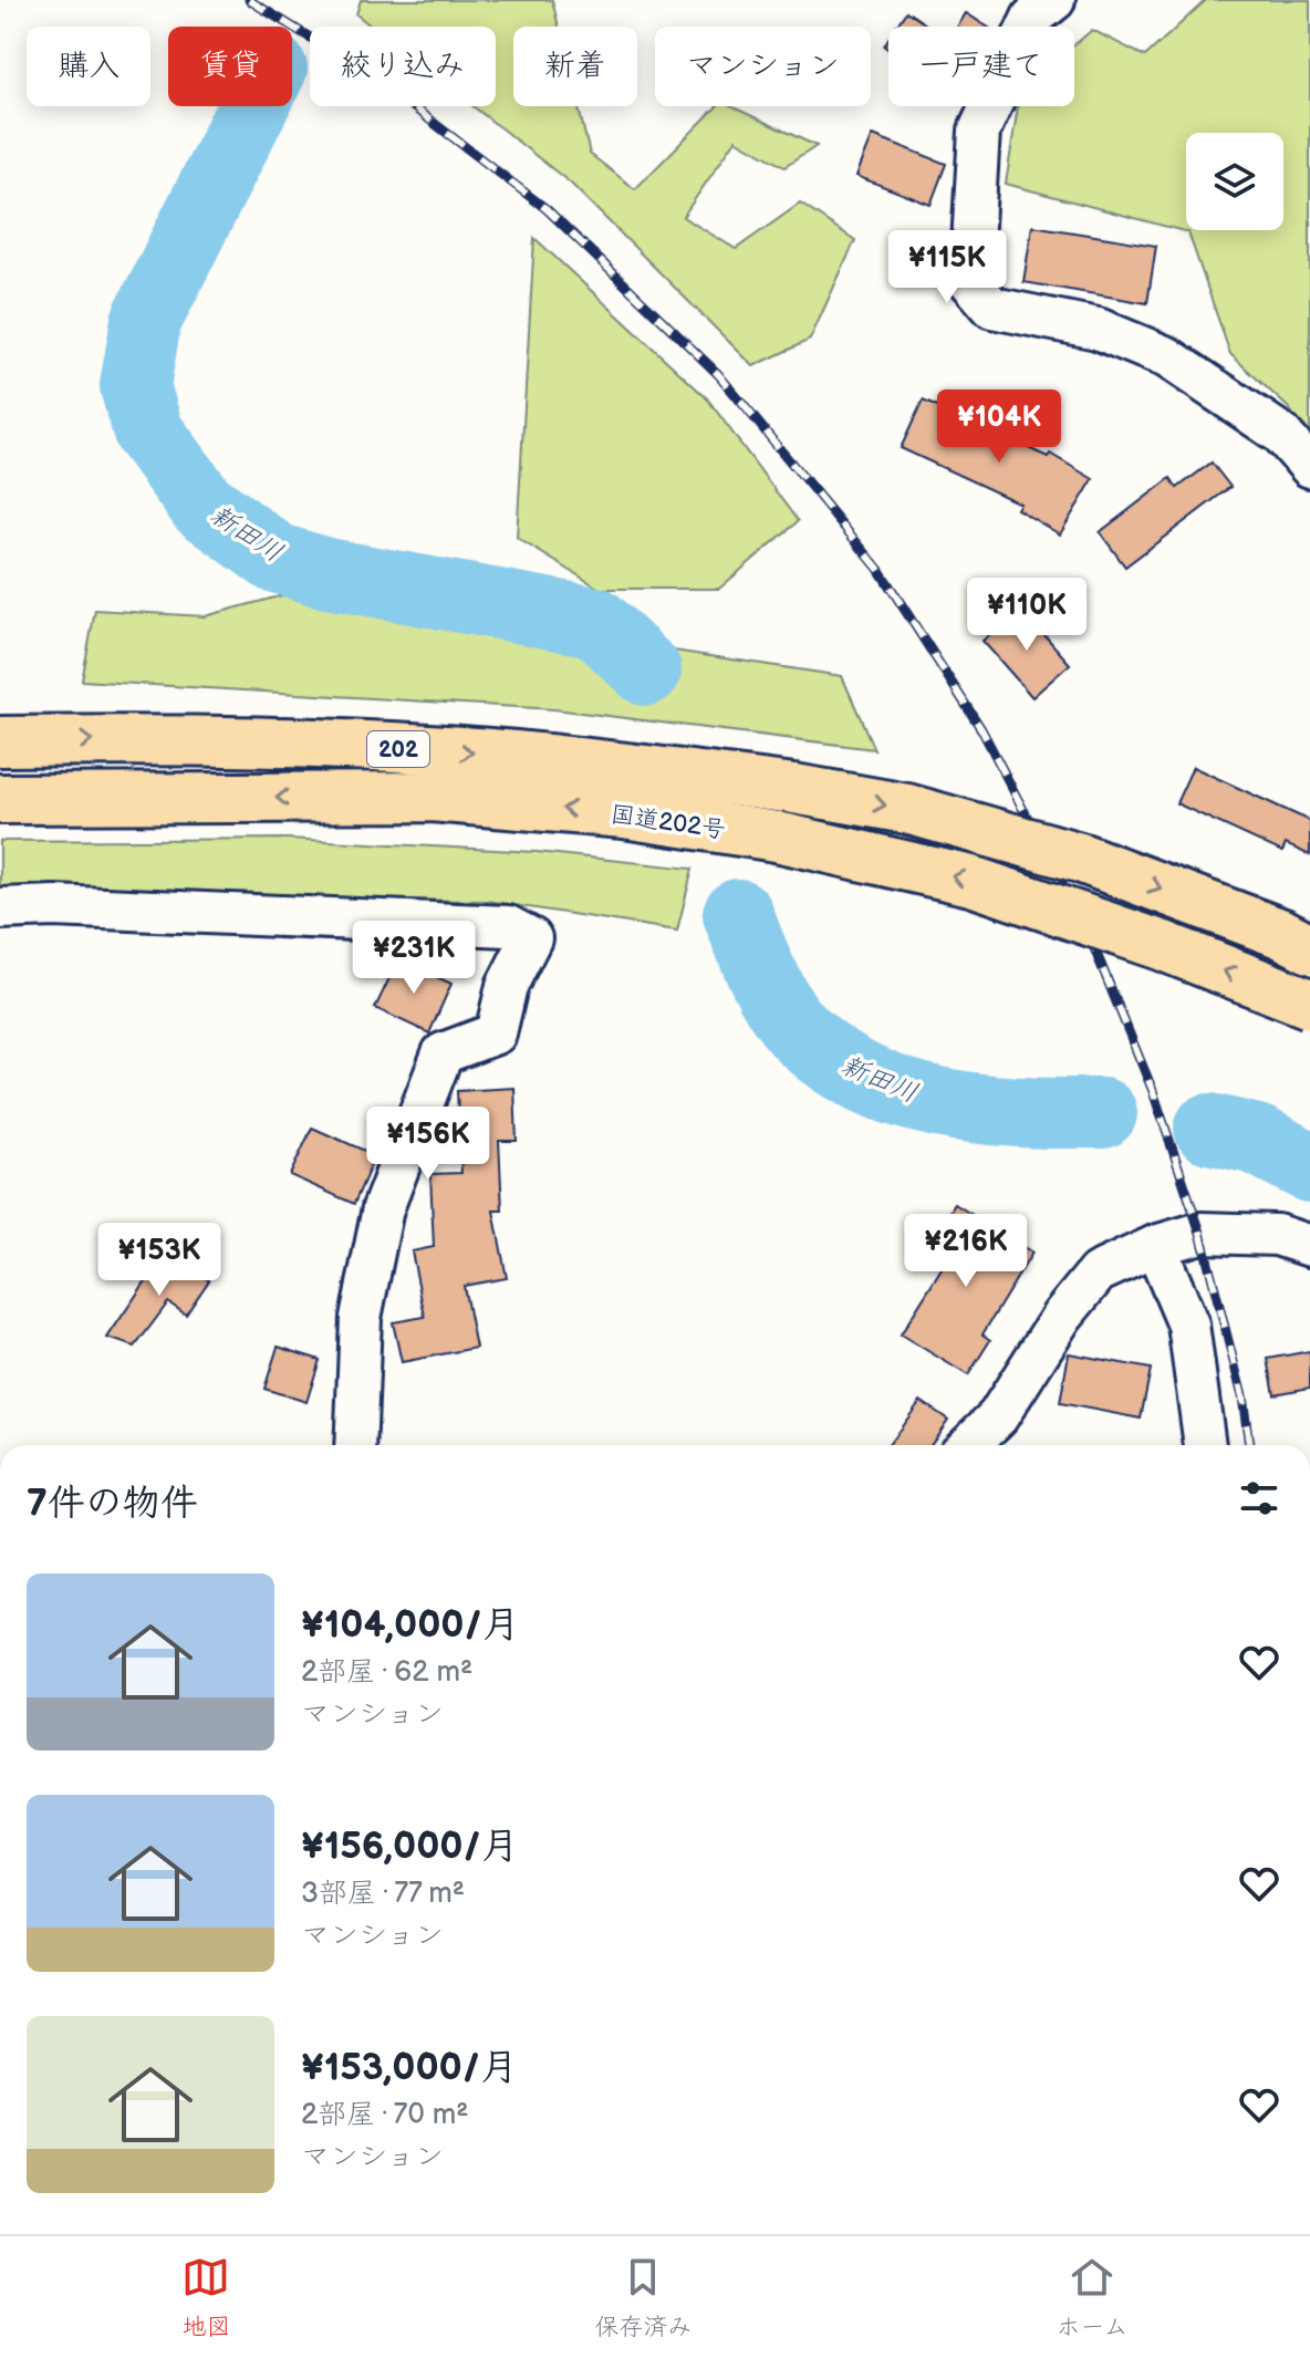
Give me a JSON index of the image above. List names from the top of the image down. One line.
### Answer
{"streets":{"highway":["202","国道202号"]},"water":["新田川"],"page":{"chip":["購入","賃貸","絞り込み","新着","マンション","一戸建て"],"price":["¥115K","¥104K","¥110K","¥231K","¥156K","¥216K","¥153K"],"heading":"7件の物件","list":[{"name":"¥104,000/月","note":"2部屋 · 62 m² · マンション"},{"name":"¥156,000/月","note":"3部屋 · 77 m² · マンション"},{"name":"¥153,000/月","note":"2部屋 · 70 m² · マンション"}],"tabs":["地図","保存済み","ホーム"]}}
